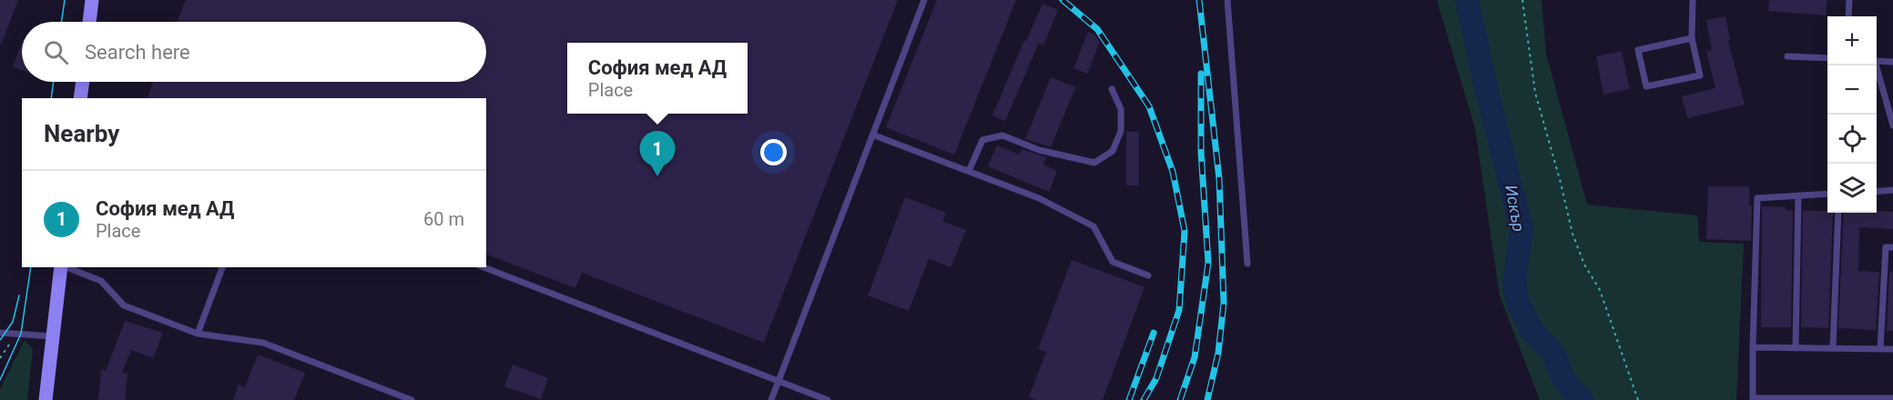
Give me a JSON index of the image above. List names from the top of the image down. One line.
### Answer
{"water":["Искър"],"page":{"map_buttons":["+","−"],"search":"Search here","popup":["София мед АД","Place"],"heading":"Nearby","pins":"1","list":[{"mark":"1","name":"София мед АД","note":"Place","value":"60 m"}]}}
